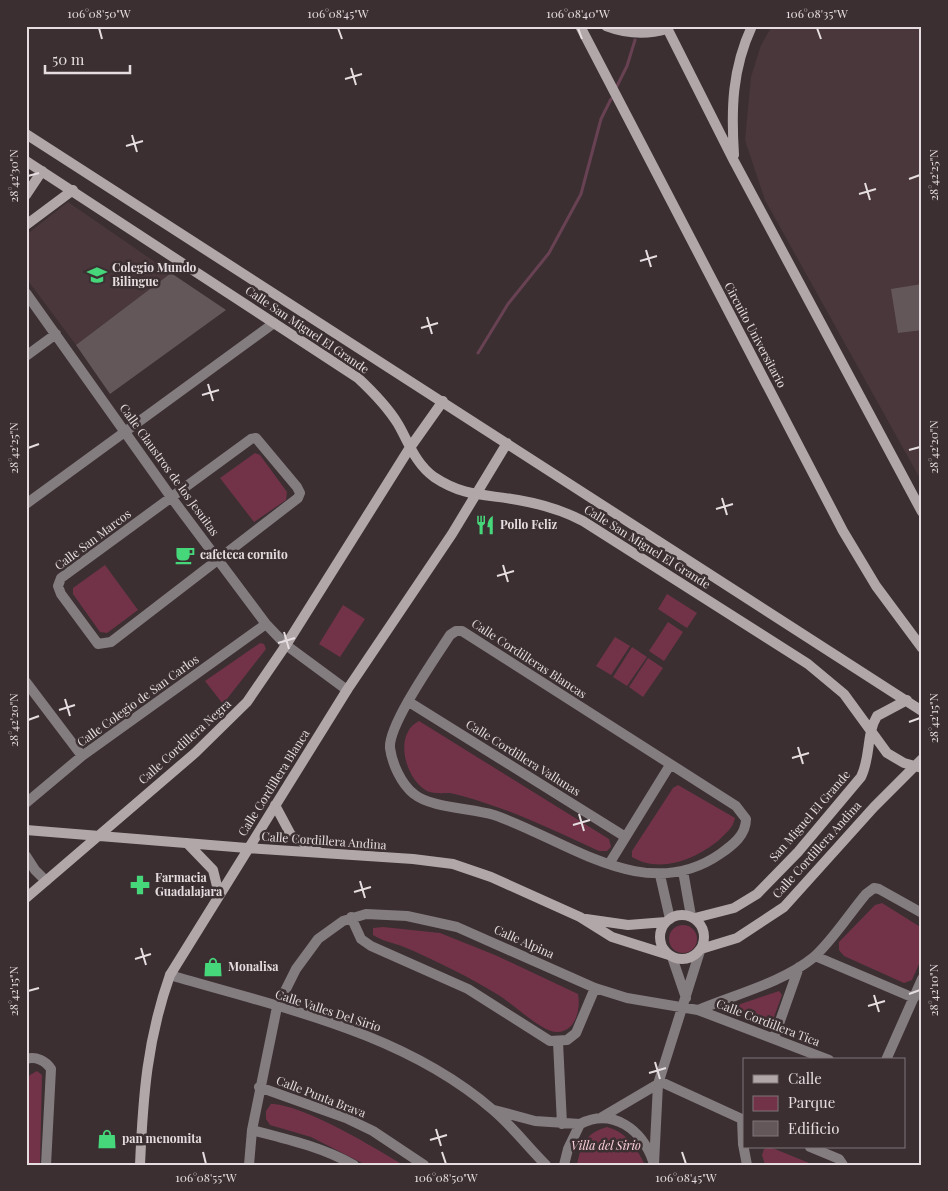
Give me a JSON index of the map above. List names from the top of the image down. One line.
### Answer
{"streets":{"street":["Calle San Miguel El Grande","Circuito Universitario","Calle Claustros de los Jesuitas","Calle San Marcos","Calle Cordilleras Blancas","Calle Colegio de San Carlos","Calle Cordillera Negra","Calle Cordillera Vallunas","Calle Cordillera Blanca","San Miguel El Grande","Calle Cordillera Andina","Calle Alpina","Calle Valles Del Sirio","Calle Cordillera Tica","Calle Punta Brava"]},"crossings":[["Calle San Miguel El Grande","Calle Cordillera Negra"],["Calle San Miguel El Grande","Calle Cordillera Blanca"],["Calle San Miguel El Grande","San Miguel El Grande"],["Calle San Miguel El Grande","Calle Cordillera Andina"],["Calle Claustros de los Jesuitas","Calle San Marcos"],["Calle Claustros de los Jesuitas","Calle Colegio de San Carlos"],["Calle Claustros de los Jesuitas","Calle Cordillera Negra"],["Calle Claustros de los Jesuitas","Calle Cordillera Blanca"],["Calle Cordilleras Blancas","Calle Cordillera Vallunas"],["Calle Cordillera Negra","Calle Cordillera Andina"],["Calle Cordillera Blanca","Calle Cordillera Andina"],["Calle Cordillera Blanca","Calle Valles Del Sirio"],["San Miguel El Grande","Calle Cordillera Andina"],["Calle Alpina","Calle Valles Del Sirio"],["Calle Alpina","Calle Cordillera Tica"],["Calle Alpina","Calle Punta Brava"]],"parks":["Villa del Sirio"],"places":{"school or university":["Colegio Mundo Bilingue"],"restaurant":["Pollo Feliz"],"cafe":["cafeteca cornito"],"pharmacy":["Farmacia Guadalajara"],"shop":["Monalisa","pan menomita"]},"legend":["Calle","Parque","Edificio"],"scale_bar":"50 m","coordinates":["106°08'50\"W","106°08'45\"W","106°08'40\"W","106°08'35\"W","28°42'25\"N","28°42'30\"N","28°42'20\"N","28°42'15\"N","28°42'10\"N","106°08'55\"W"]}
